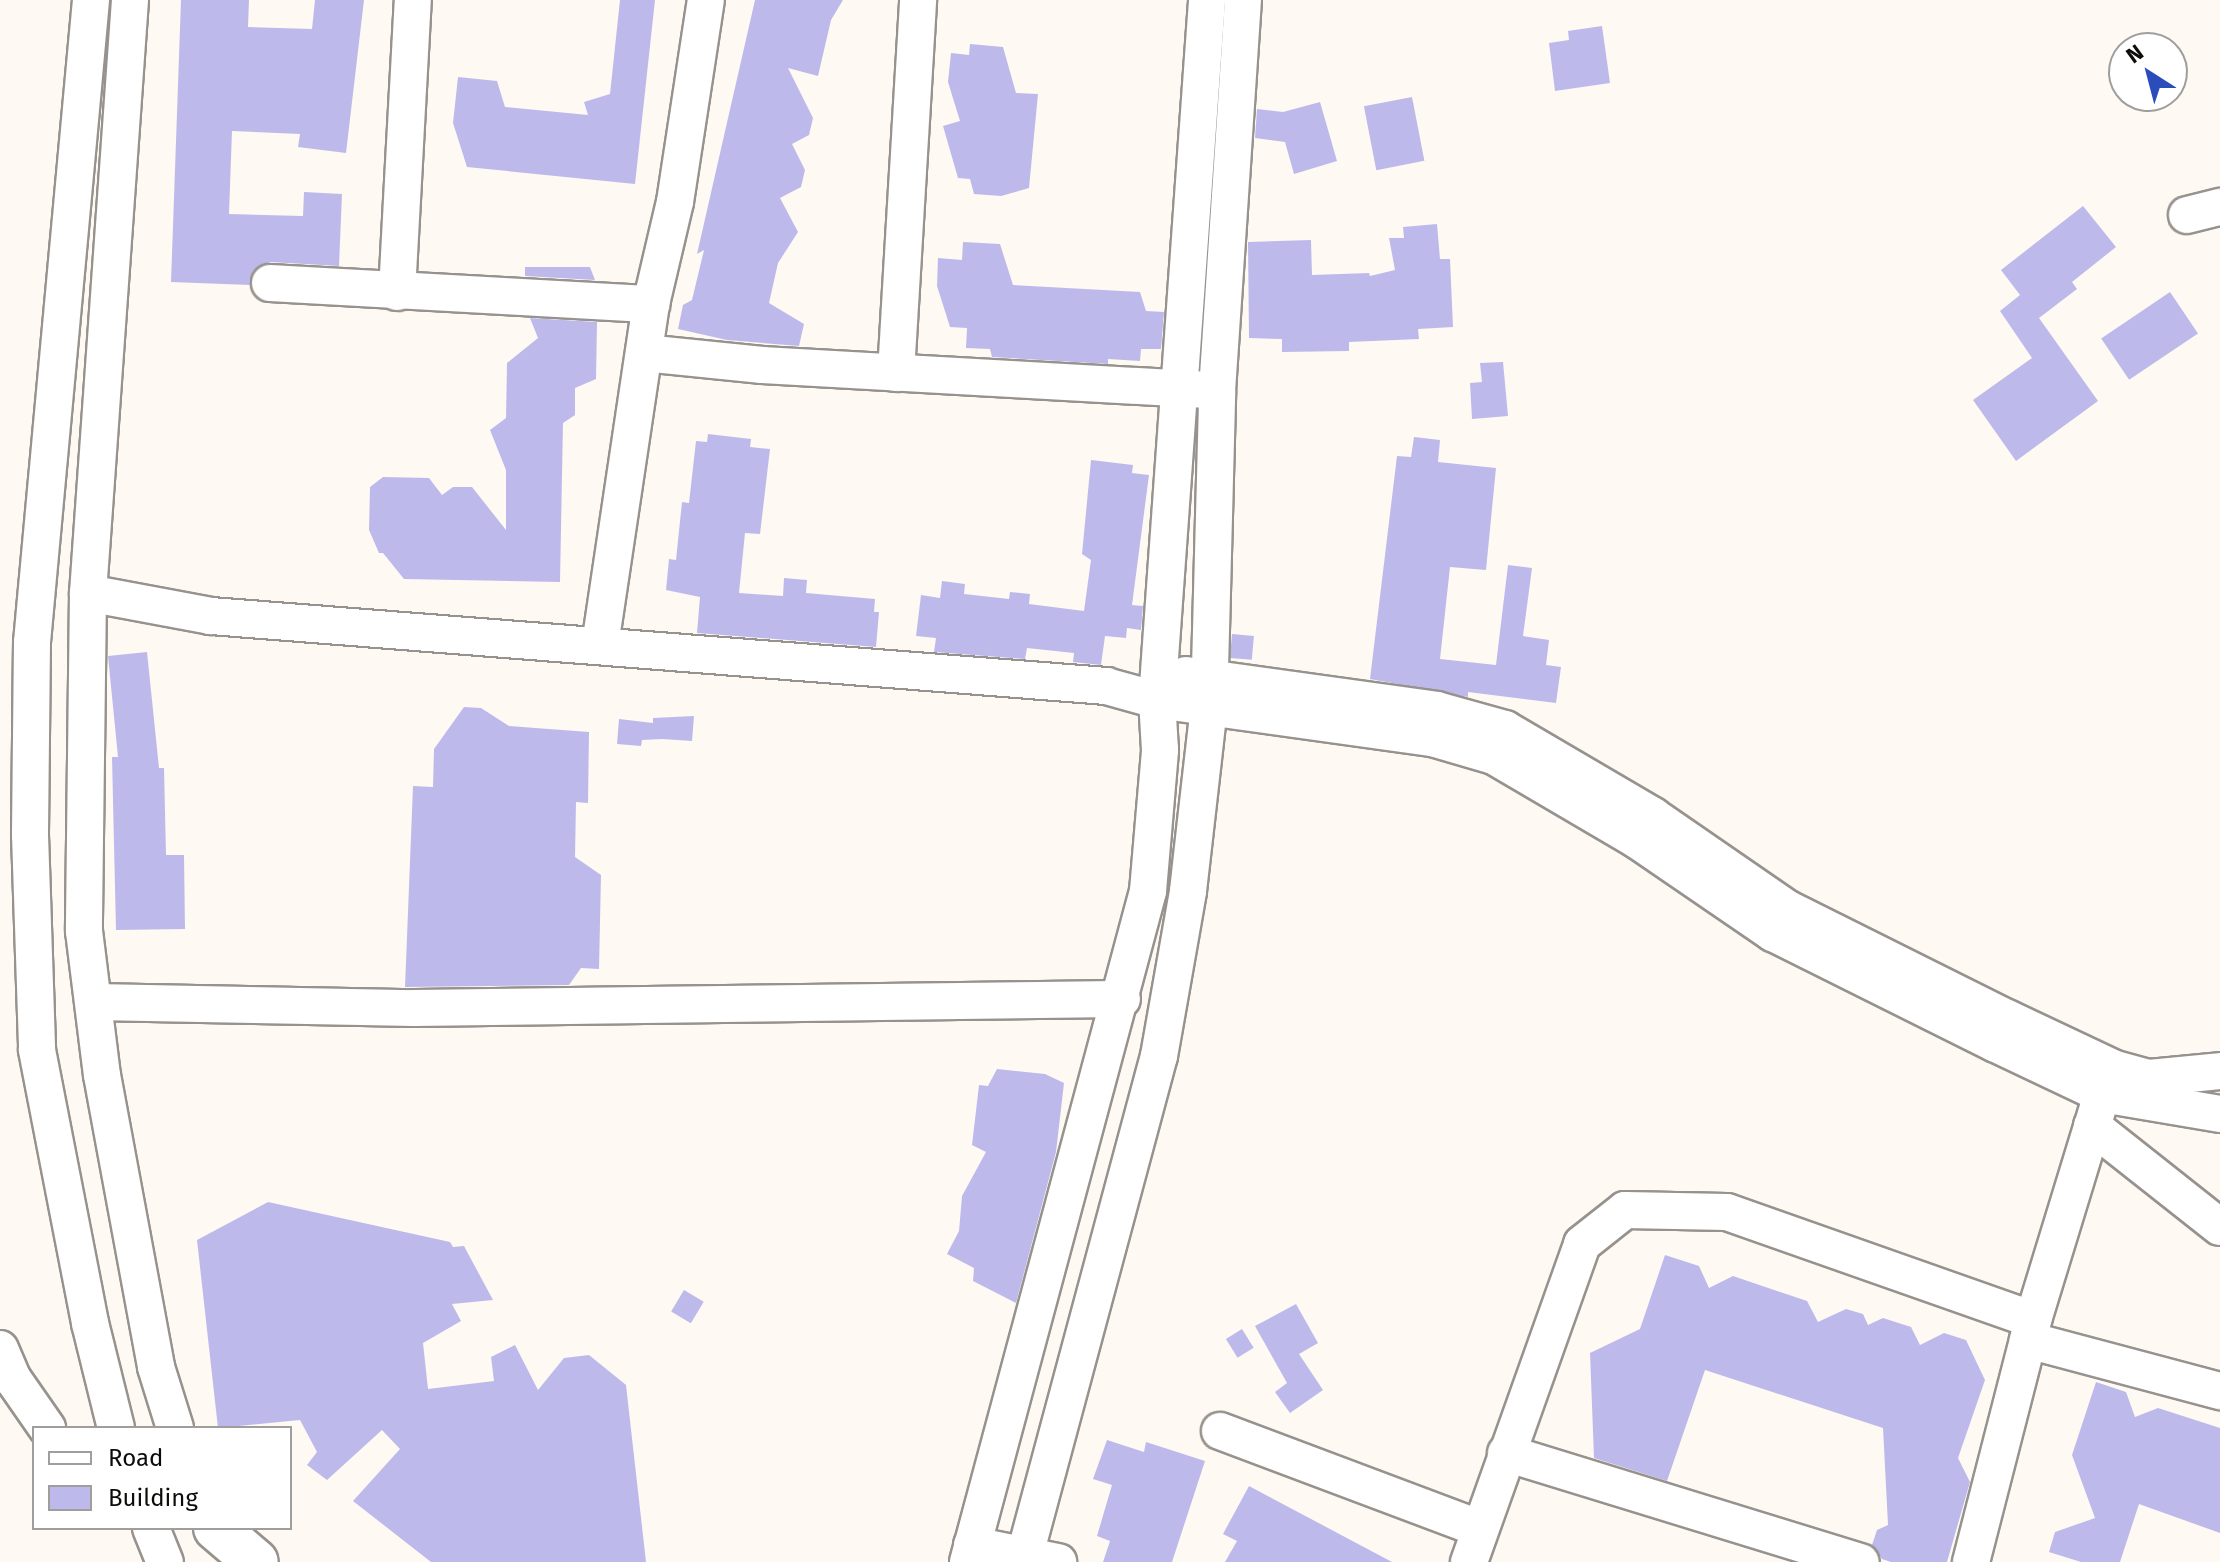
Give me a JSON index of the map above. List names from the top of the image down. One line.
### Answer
{"legend":["Road","Building"],"north":"top left"}
